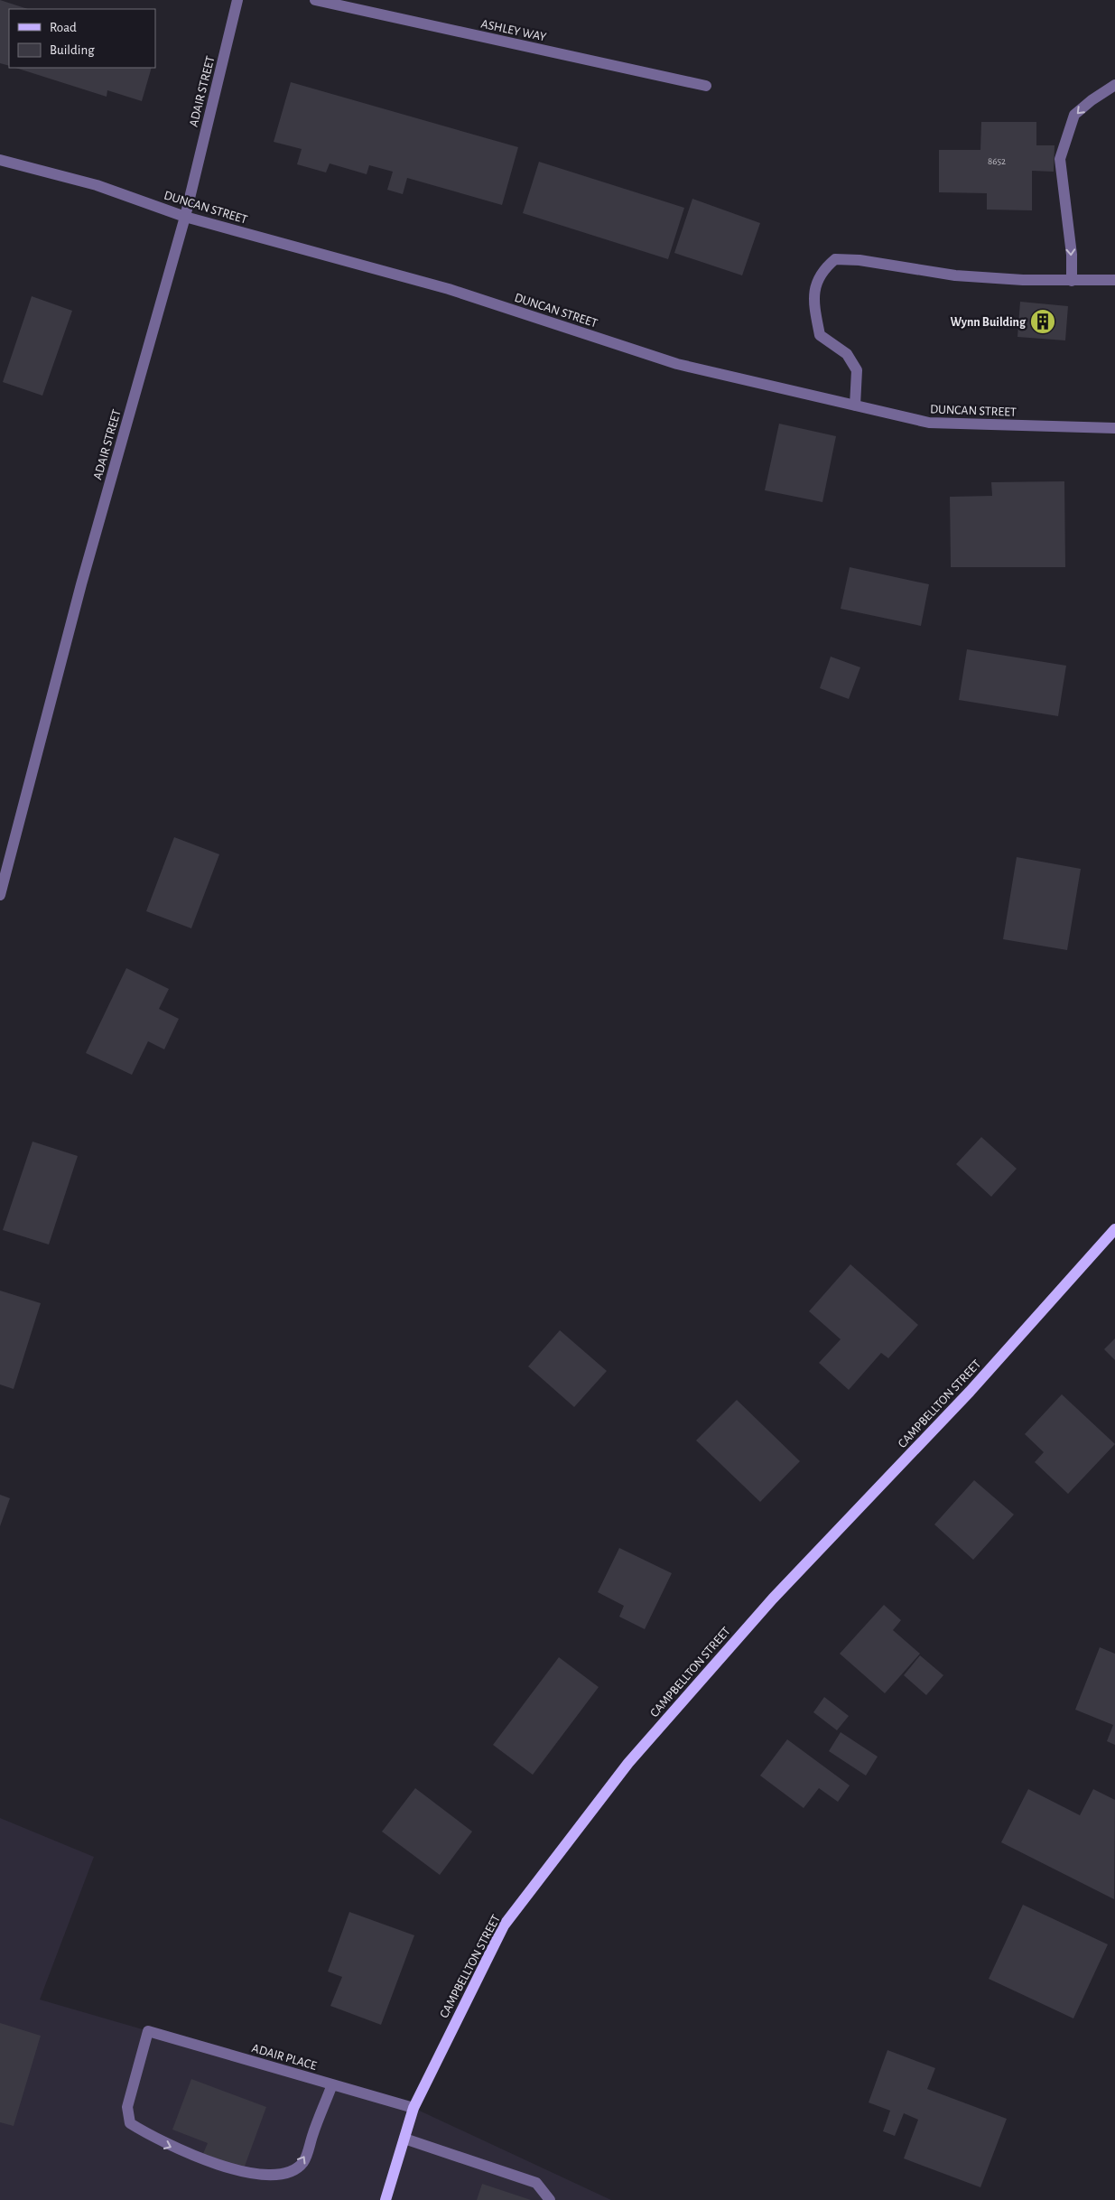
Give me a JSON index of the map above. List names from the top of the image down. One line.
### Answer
{"streets":{"main road":["CAMPBELLTON STREET"],"street":["ASHLEY WAY","ADAIR STREET","DUNCAN STREET","ADAIR PLACE"]},"crossings":[["ADAIR STREET","DUNCAN STREET"],["CAMPBELLTON STREET","ADAIR PLACE"]],"places":{"building":["Wynn Building"]},"house_numbers":["8652"],"legend":["Road","Building"]}
